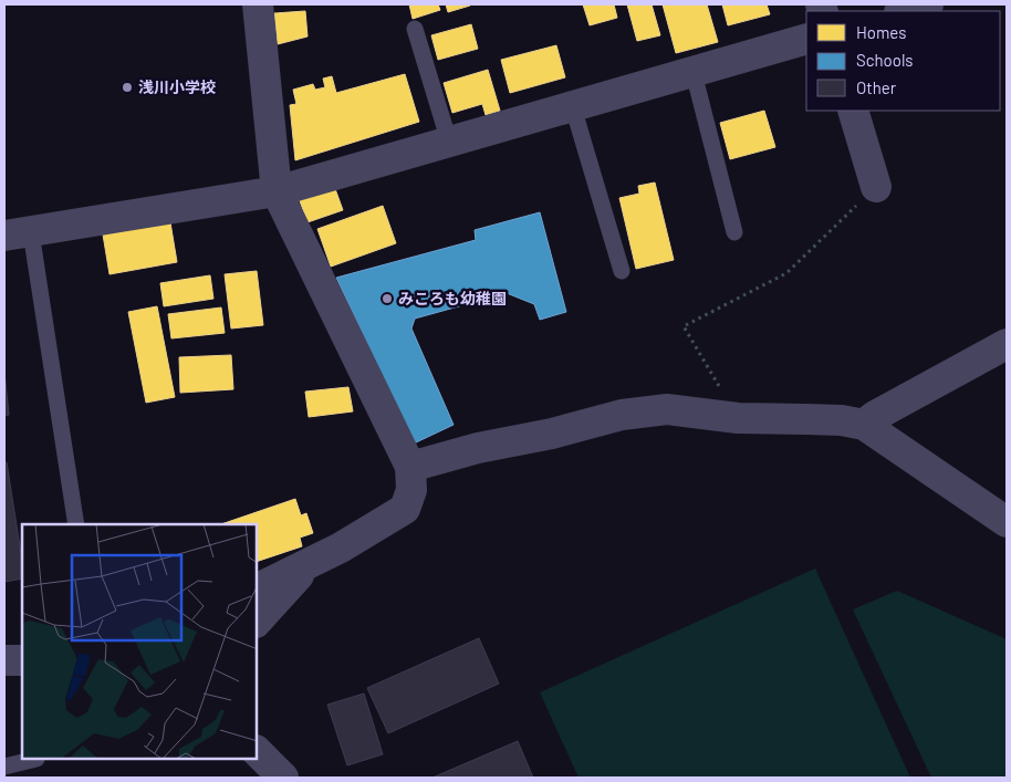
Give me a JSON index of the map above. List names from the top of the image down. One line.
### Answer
{"places":["浅川小学校","みころも幼稚園"],"legend":["Homes","Schools","Other"]}
